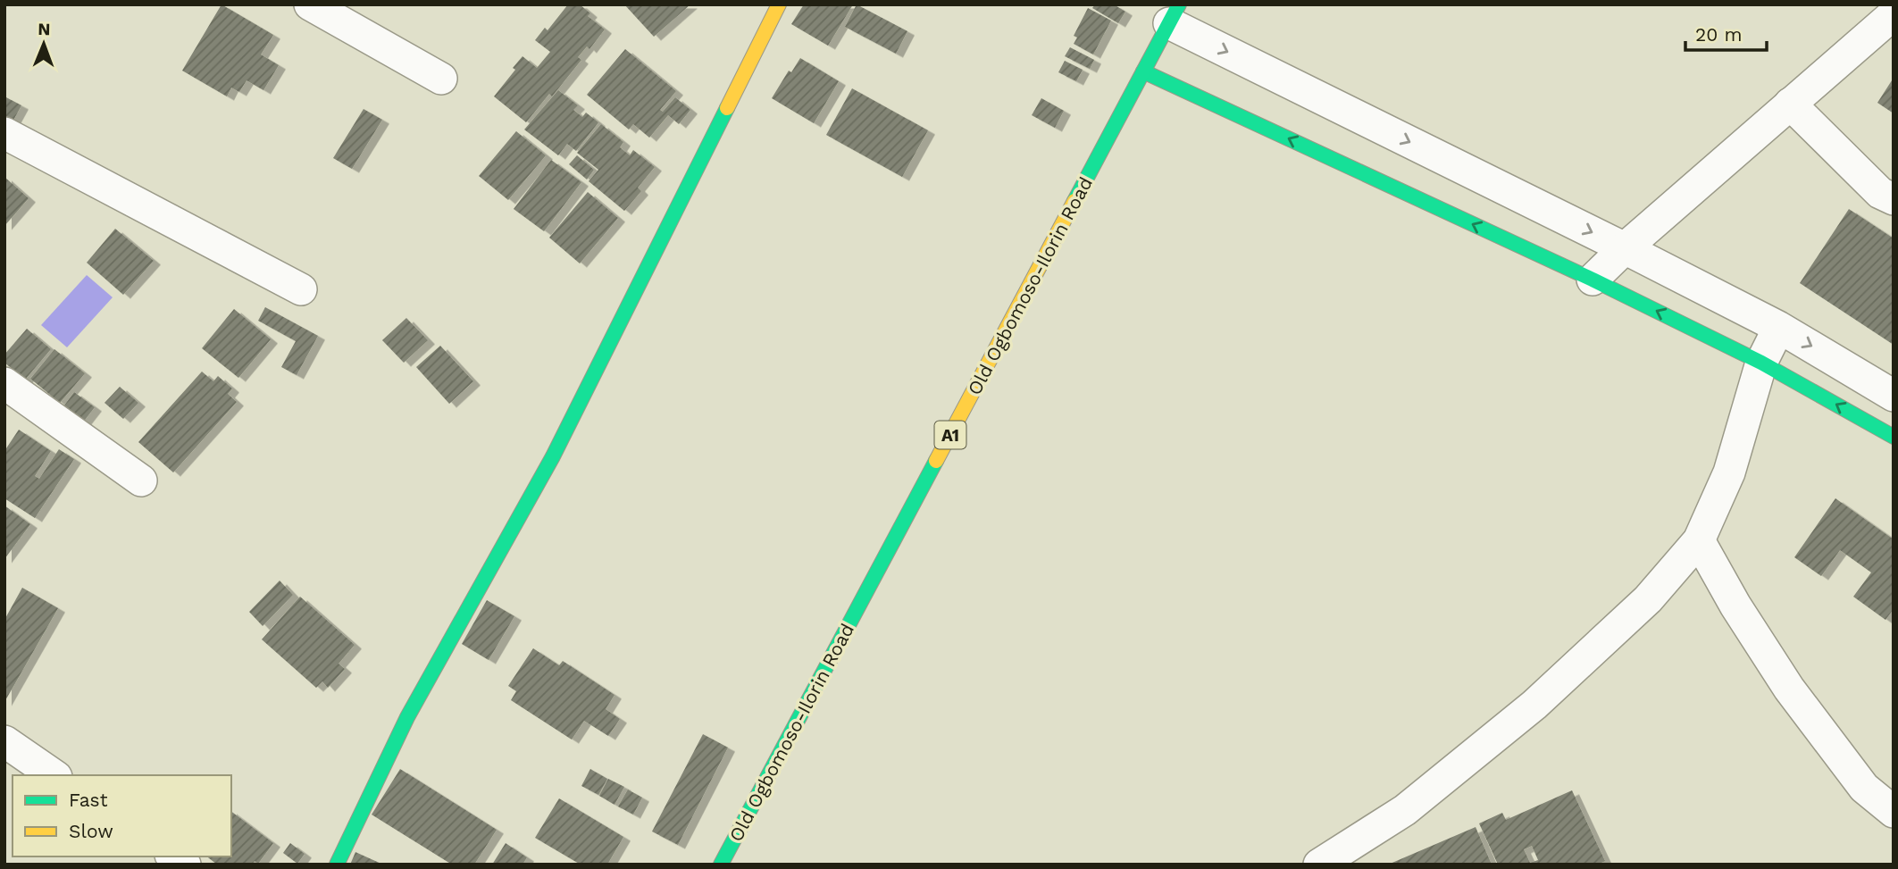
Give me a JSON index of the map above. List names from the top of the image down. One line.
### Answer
{"streets":{"main road":["Old Ogbomoso-Ilorin Road","A1"]},"legend":["Fast","Slow"],"scale_bar":"20 m","north":"top"}
